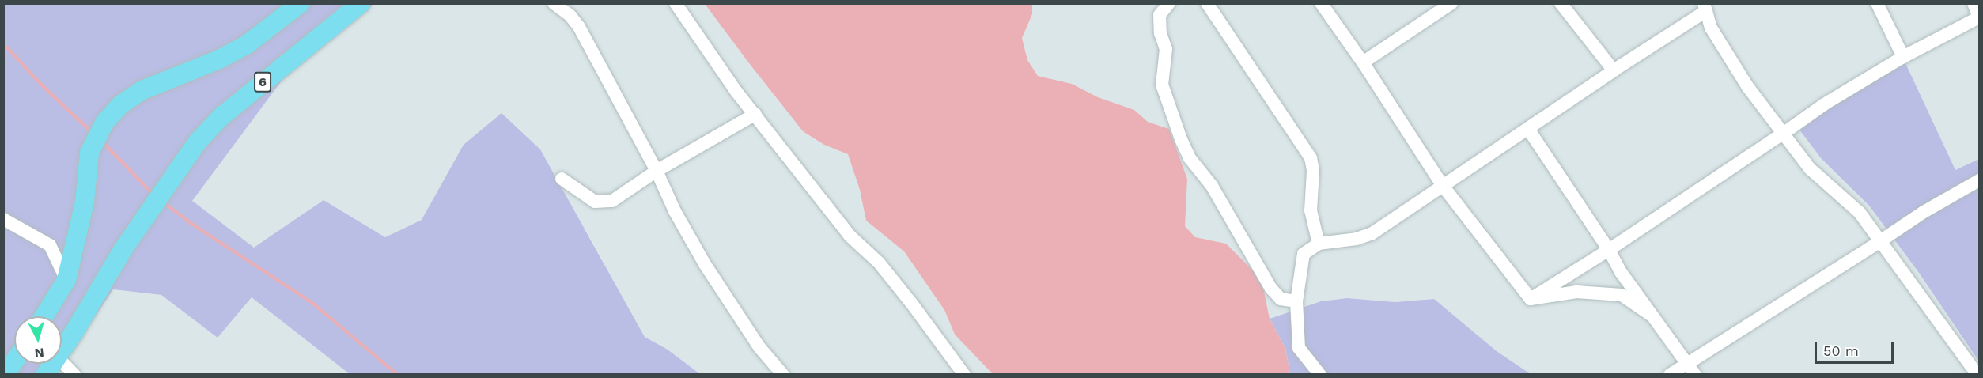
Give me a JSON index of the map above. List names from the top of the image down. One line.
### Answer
{"streets":{"highway":["6"]},"scale_bar":"50 m","north":"bottom"}
